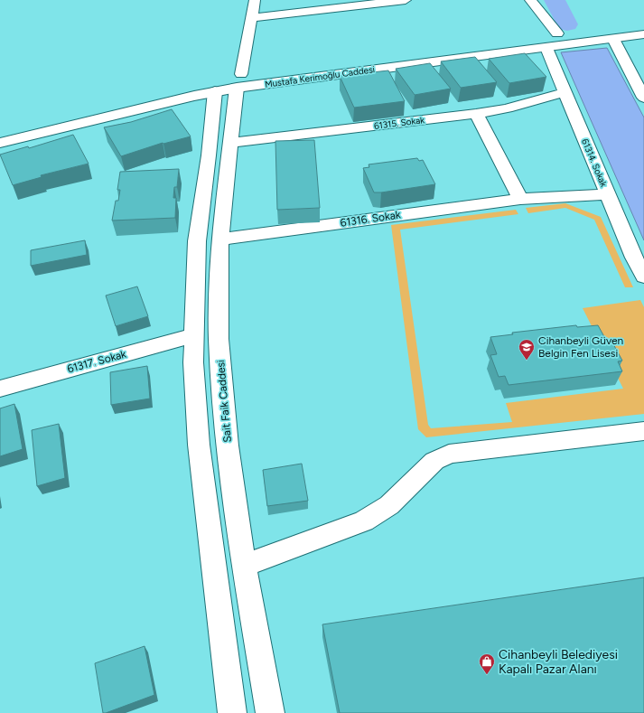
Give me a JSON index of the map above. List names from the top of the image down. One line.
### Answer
{"streets":{"street":["Mustafa Kerimoğlu Caddesi","61315. Sokak","61314. Sokak","61316. Sokak","61317. Sokak","Sait Faik Caddesi"]},"crossings":[["Mustafa Kerimoğlu Caddesi","61314. Sokak"],["Mustafa Kerimoğlu Caddesi","Sait Faik Caddesi"],["61315. Sokak","61314. Sokak"],["61315. Sokak","Sait Faik Caddesi"],["61314. Sokak","61316. Sokak"],["61316. Sokak","Sait Faik Caddesi"]],"places":{"school or university":["Cihanbeyli Güven Belgin Fen Lisesi"],"shop":["Cihanbeyli Belediyesi Kapalı Pazar Alanı"]}}
